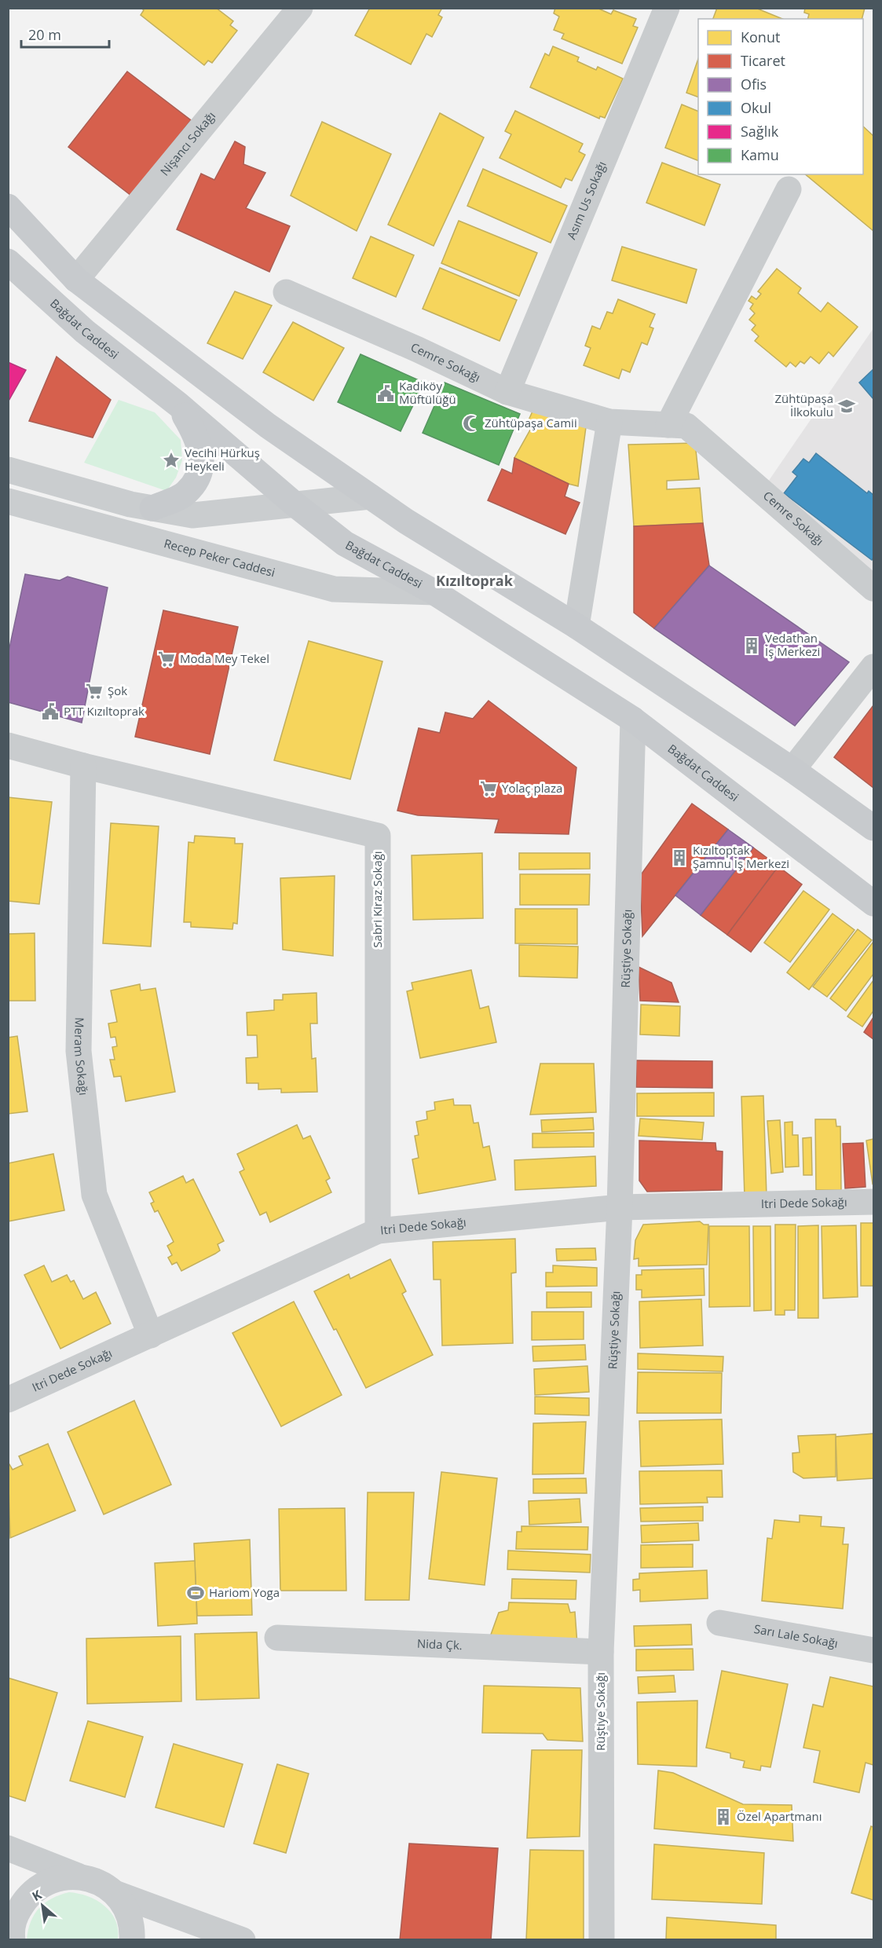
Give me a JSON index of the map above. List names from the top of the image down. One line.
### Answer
{"streets":{"main road":["Bağdat Caddesi","Recep Peker Caddesi"],"street":["Nişancı Sokağı","Asım Us Sokağı","Cemre Sokağı","Sabri Kiraz Sokağı","Rüştiye Sokağı","Meram Sokağı","Itri Dede Sokağı","Sarı Lale Sokağı","Nida Çk."]},"crossings":[["Asım Us Sokağı","Cemre Sokağı"],["Bağdat Caddesi","Recep Peker Caddesi"],["Bağdat Caddesi","Rüştiye Sokağı"],["Sabri Kiraz Sokağı","Meram Sokağı"],["Sabri Kiraz Sokağı","Itri Dede Sokağı"],["Rüştiye Sokağı","Itri Dede Sokağı"],["Rüştiye Sokağı","Nida Çk."],["Meram Sokağı","Itri Dede Sokağı"]],"districts":["Kızıltoprak"],"places":{"public building":["Kadıköy Müftülüğü","PTT Kızıltoprak"],"school or university":["Zühtüpaşa İlkokulu"],"mosque":["Zühtüpaşa Camii"],"place":["Vecihi Hürkuş Heykeli"],"building":["Vedathan İş Merkezi","Kızıltoptak Şamnu İş Merkezi","Özel Apartmanı"],"supermarket":["Moda Mey Tekel","Şok","Yolaç plaza"],"sports":["Hariom Yoga"]},"legend":["Konut","Ticaret","Ofis","Okul","Sağlık","Kamu"],"scale_bar":"20 m","north":"top left"}
